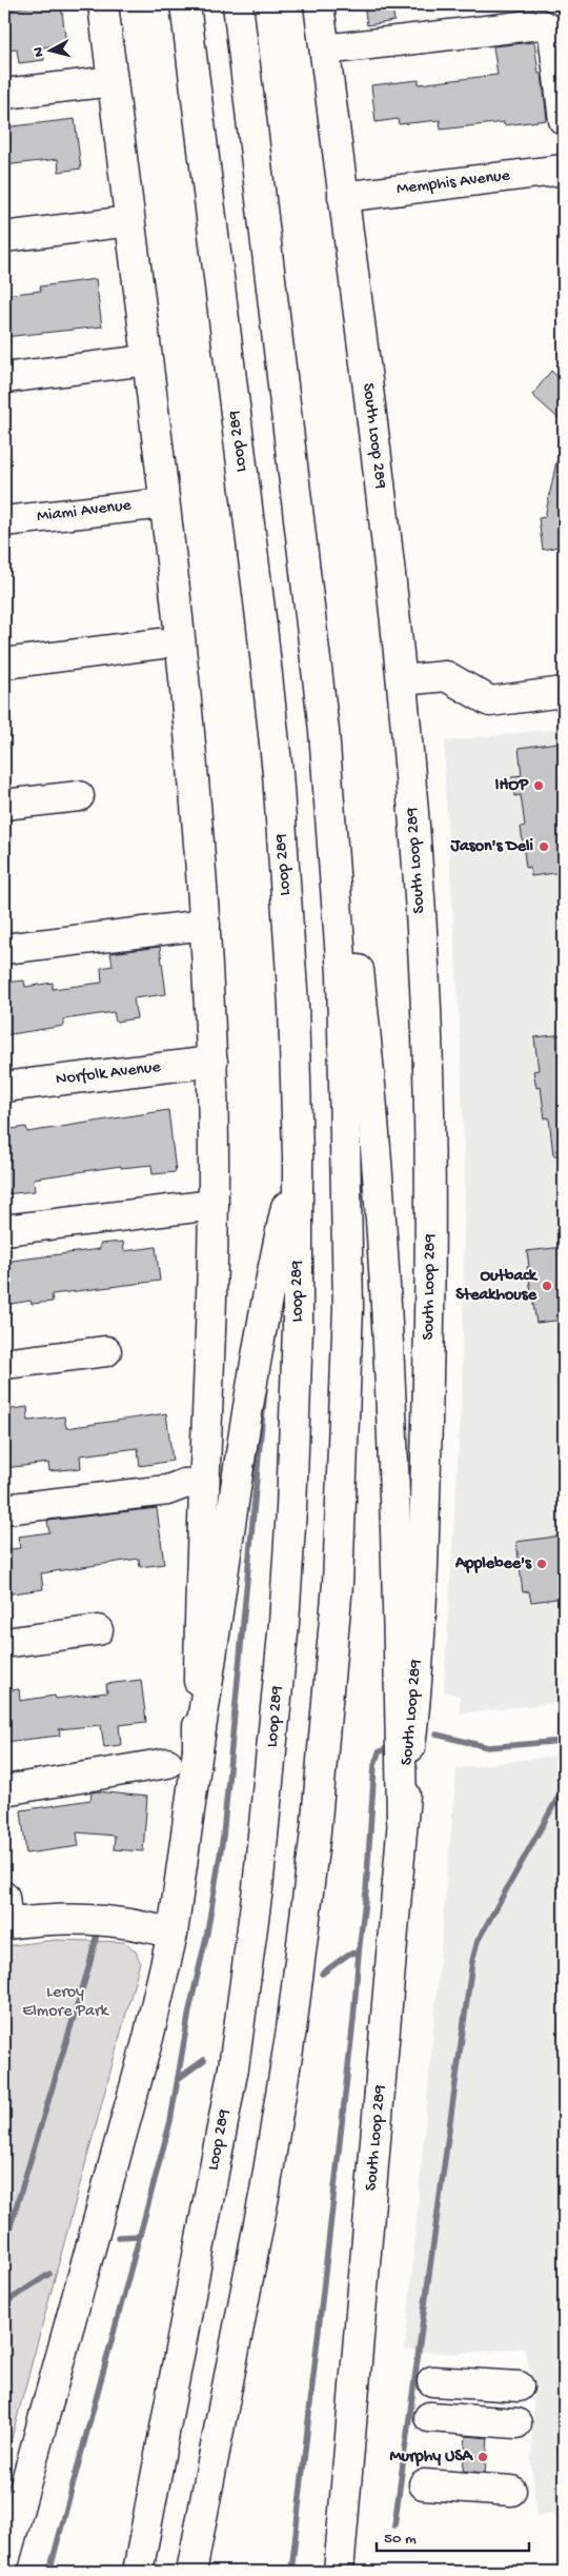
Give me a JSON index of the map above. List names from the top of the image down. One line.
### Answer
{"streets":{"main road":["Memphis Avenue","South Loop 289","Loop 289","Miami Avenue","Norfolk Avenue"]},"crossings":[["Memphis Avenue","South Loop 289"]],"parks":["Leroy Elmore Park"],"places":["IHOP","Jason's Deli","Outback Steakhouse","Applebee's","Murphy USA"],"scale_bar":"50 m","north":"left"}
